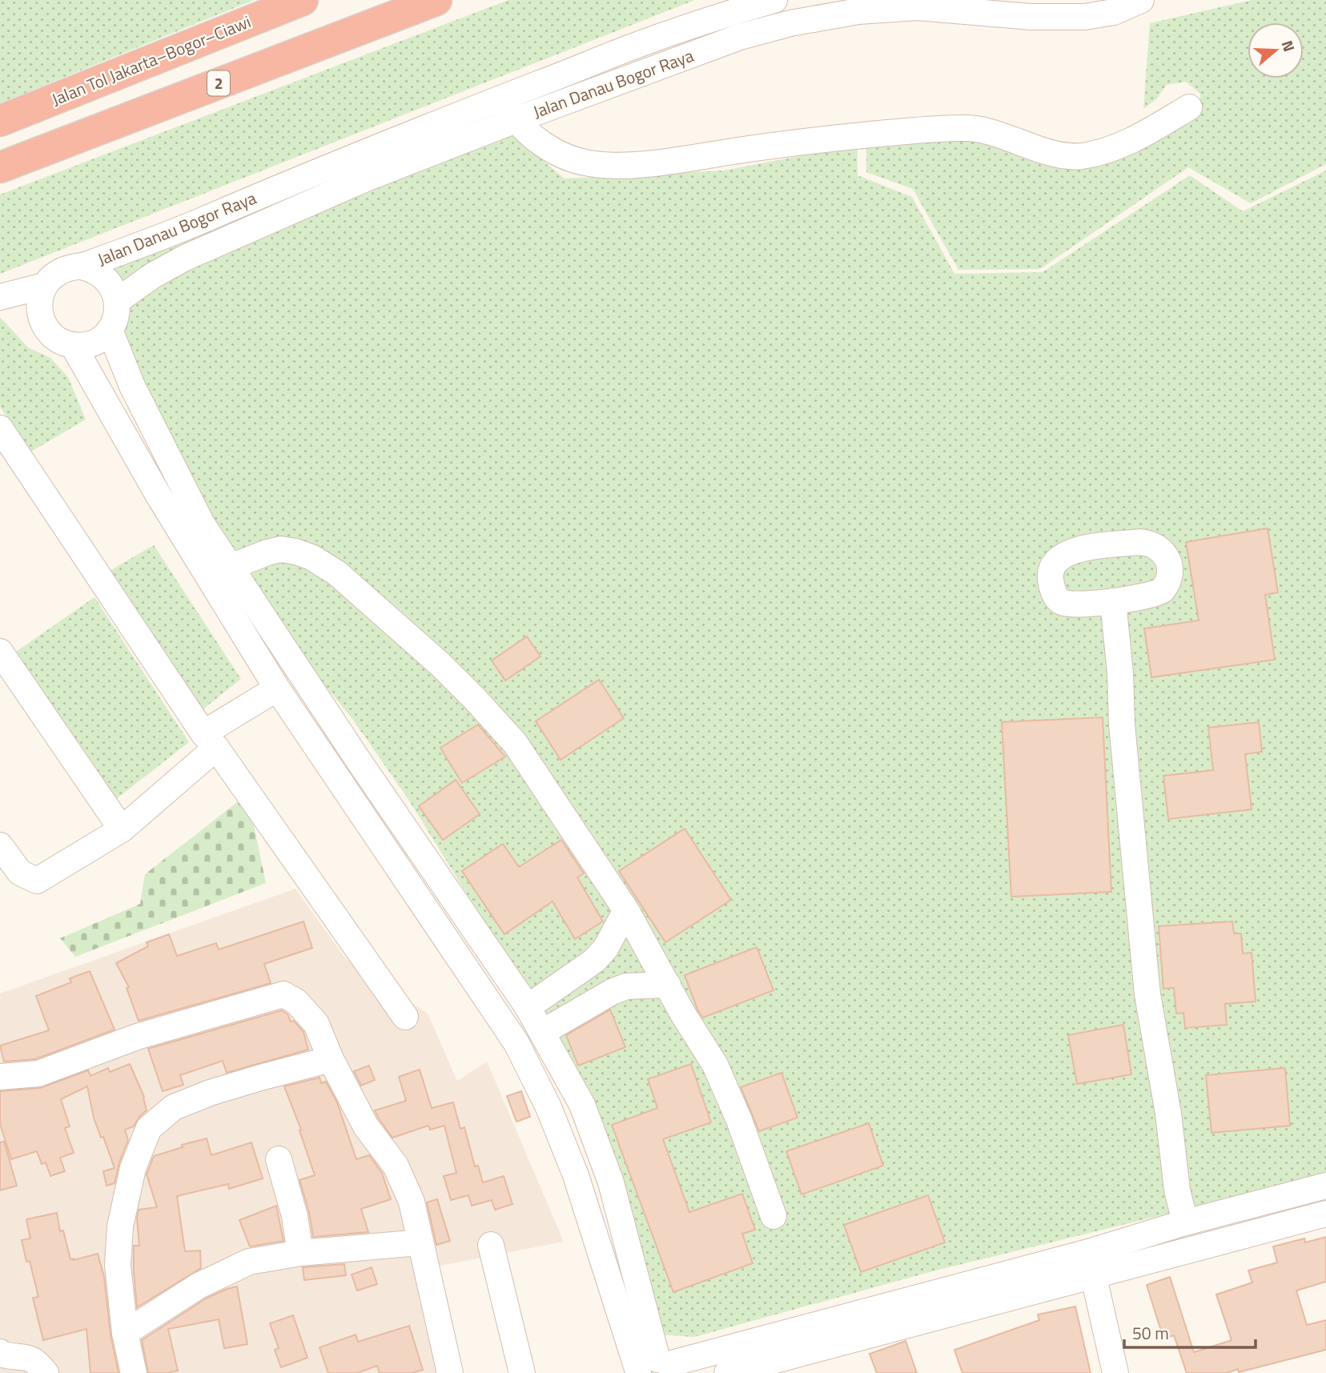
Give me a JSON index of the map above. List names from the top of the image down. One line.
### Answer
{"streets":{"highway":["Jalan Tol Jakarta–Bogor–Ciawi","2"],"street":["Jalan Danau Bogor Raya"]},"scale_bar":"50 m","north":"right"}
